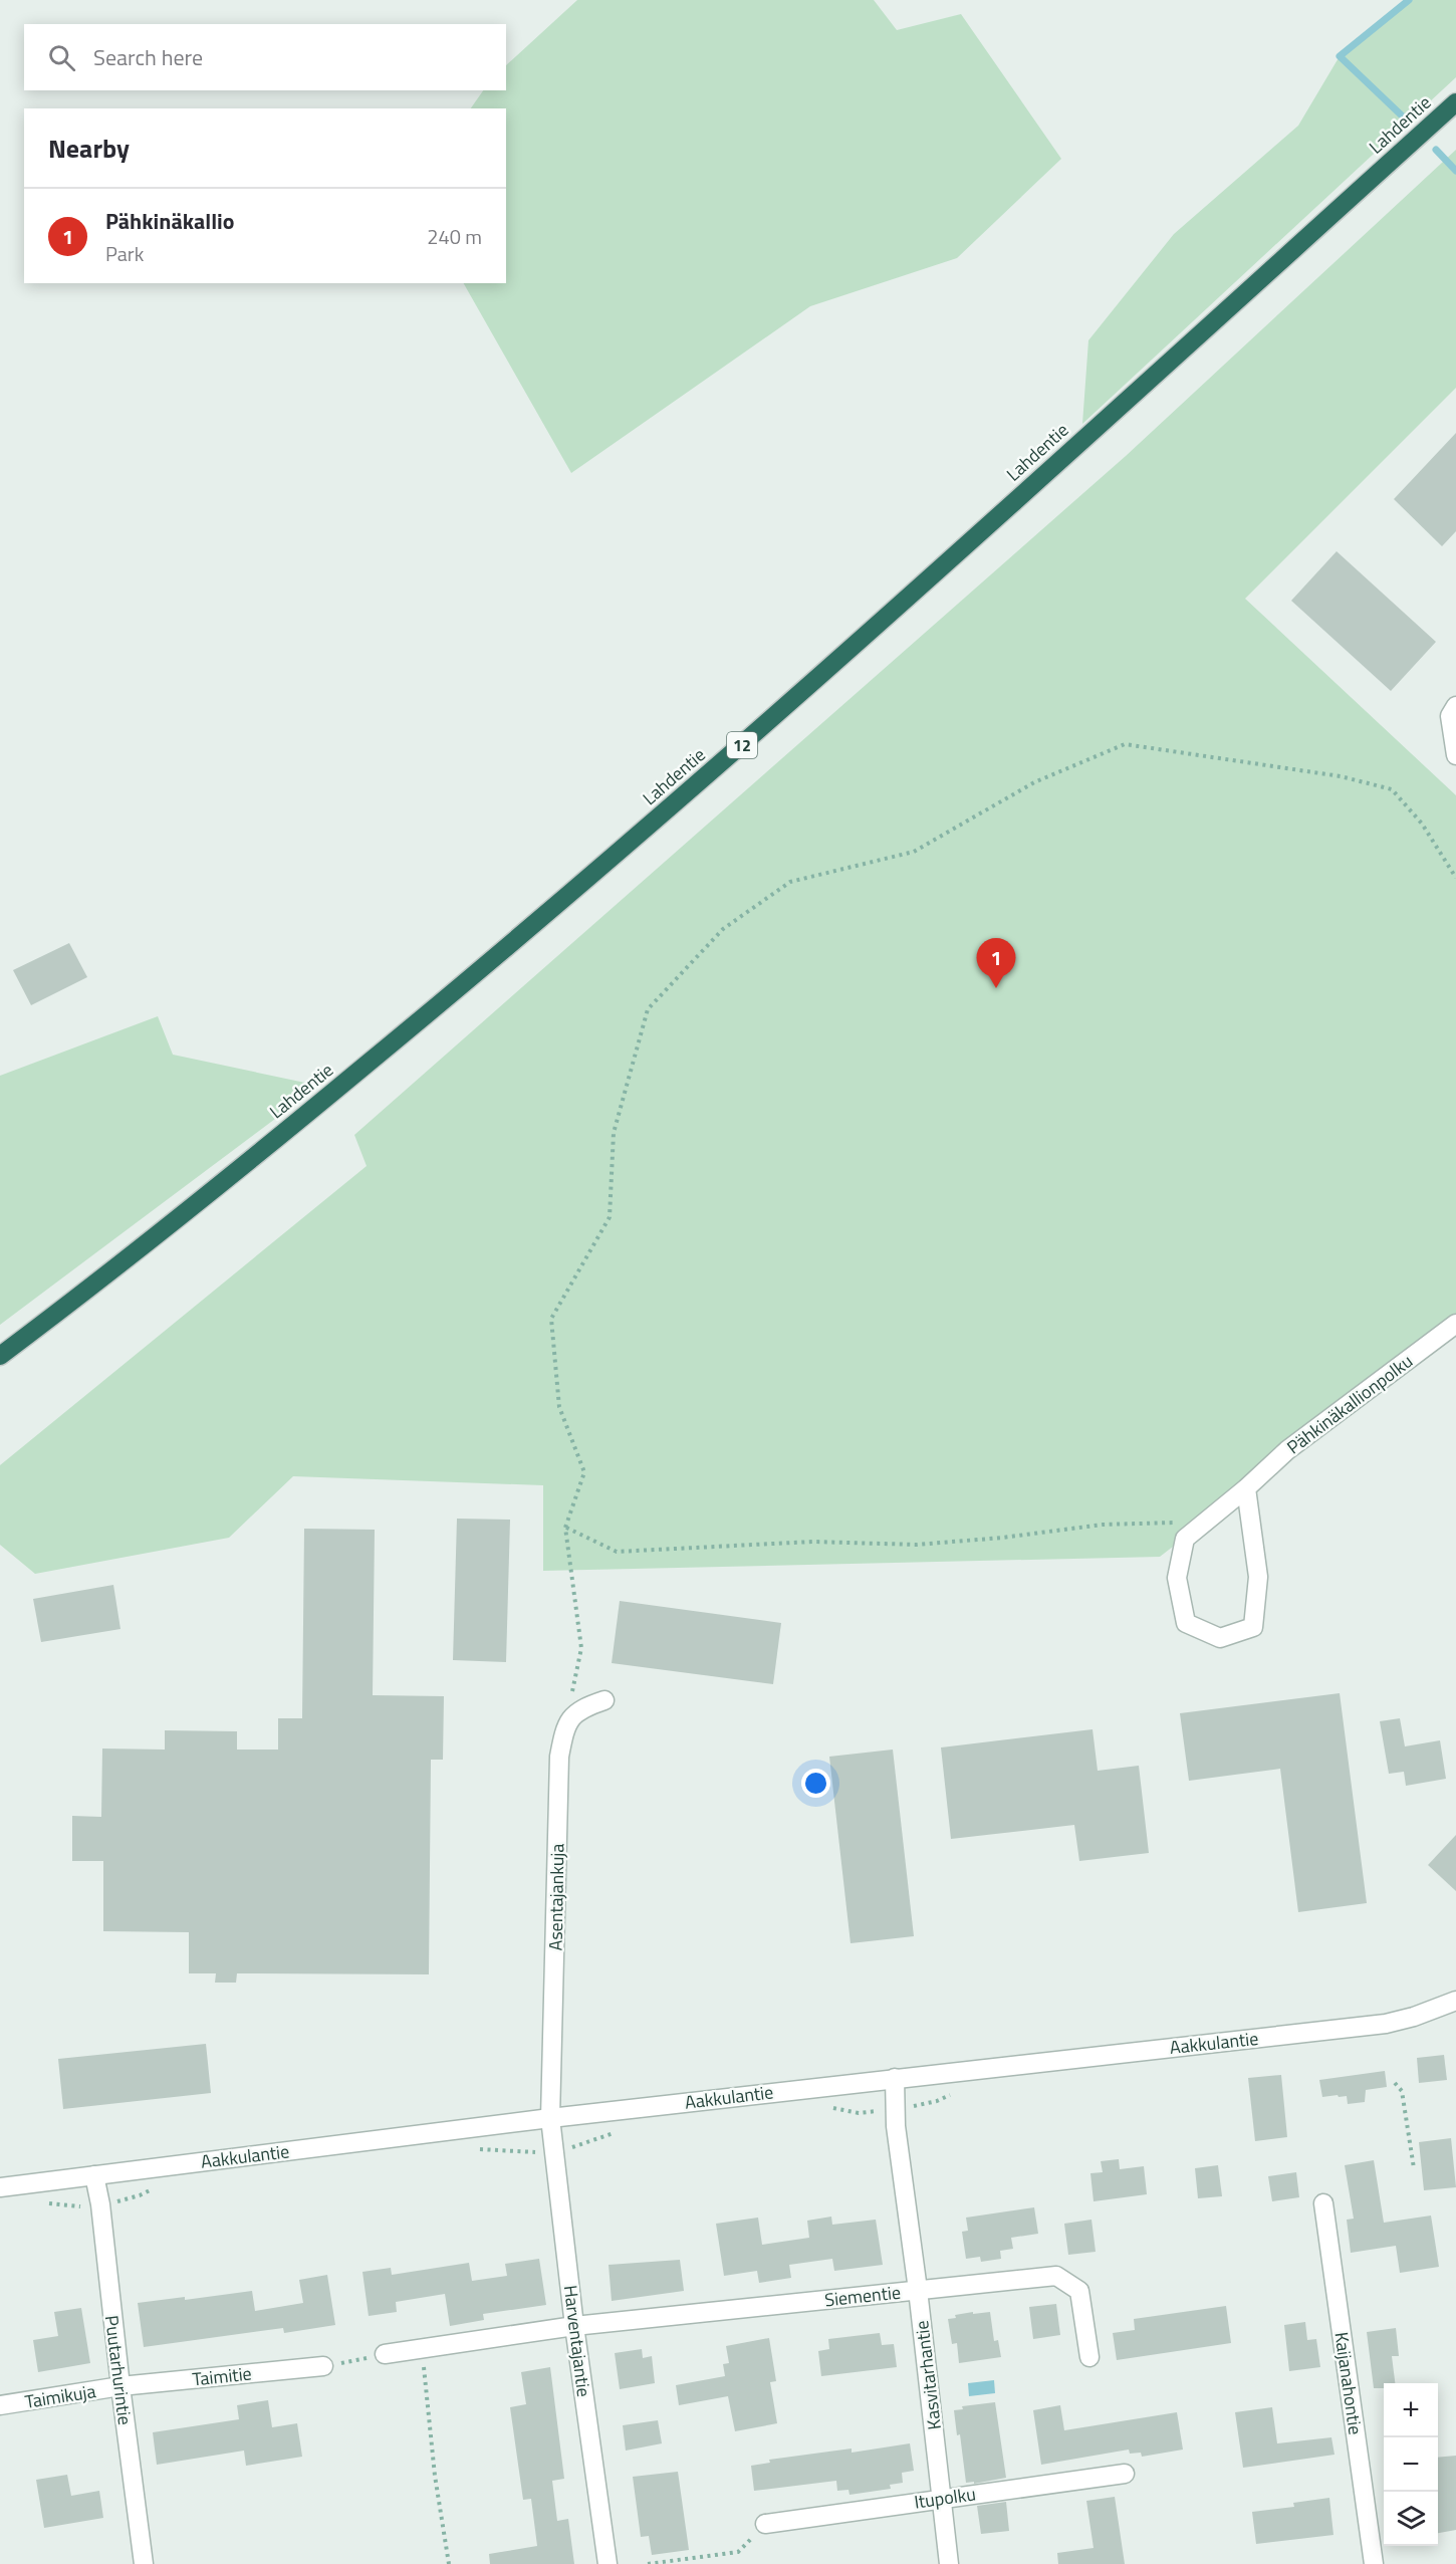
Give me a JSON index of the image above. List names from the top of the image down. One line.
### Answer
{"streets":{"highway":["Lahdentie","12"],"street":["Pähkinäkallionpolku","Asentajankuja","Aakkulantie","Siementie","Harventajantie","Puutarhurintie","Kasvitarhantie","Taimitie","Kaijanahontie","Taimikuja","Itupolku"]},"crossings":[["Asentajankuja","Aakkulantie"],["Asentajankuja","Harventajantie"],["Aakkulantie","Harventajantie"],["Aakkulantie","Puutarhurintie"],["Aakkulantie","Kasvitarhantie"],["Siementie","Harventajantie"],["Siementie","Kasvitarhantie"],["Puutarhurintie","Taimitie"],["Puutarhurintie","Taimikuja"],["Kasvitarhantie","Itupolku"],["Taimitie","Taimikuja"]],"page":{"search":"Search here","heading":"Nearby","list":[{"mark":"1","name":"Pähkinäkallio","note":"Park","value":"240 m"}],"pins":"1","map_buttons":["+","−"]}}
